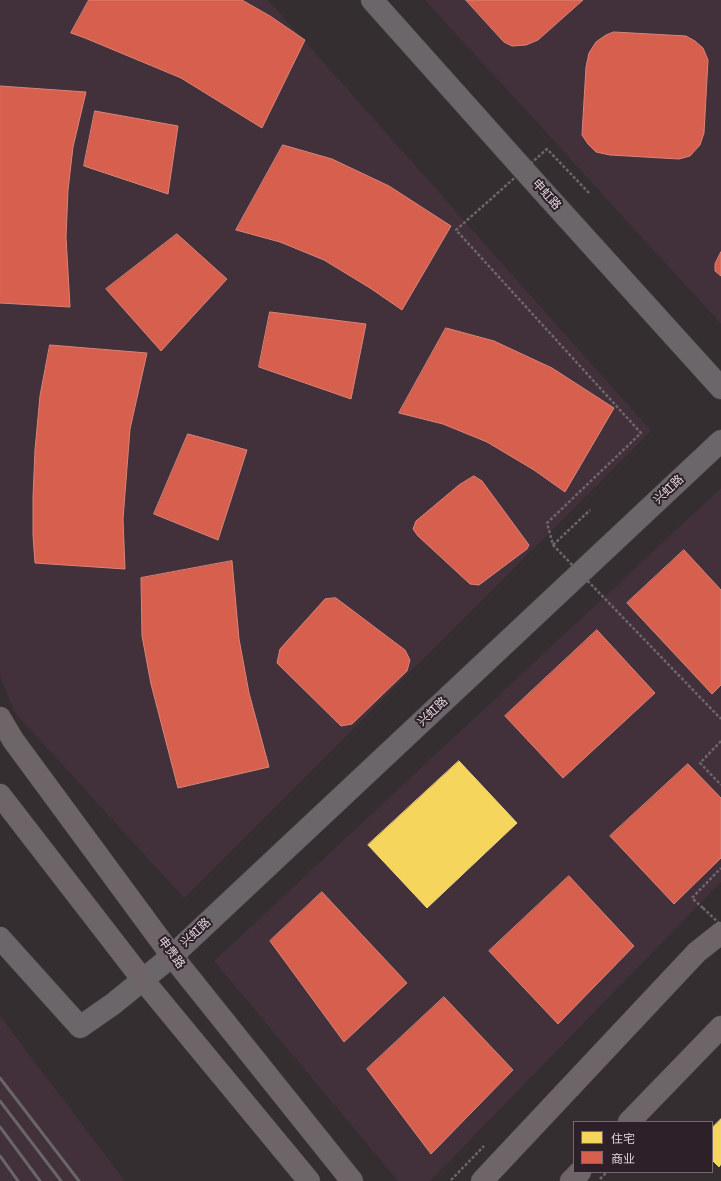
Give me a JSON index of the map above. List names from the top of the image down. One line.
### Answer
{"streets":{"main road":["申贵路"],"street":["申虹路","兴虹路"]},"crossings":[["兴虹路","申贵路"]],"legend":["住宅","商业"]}
